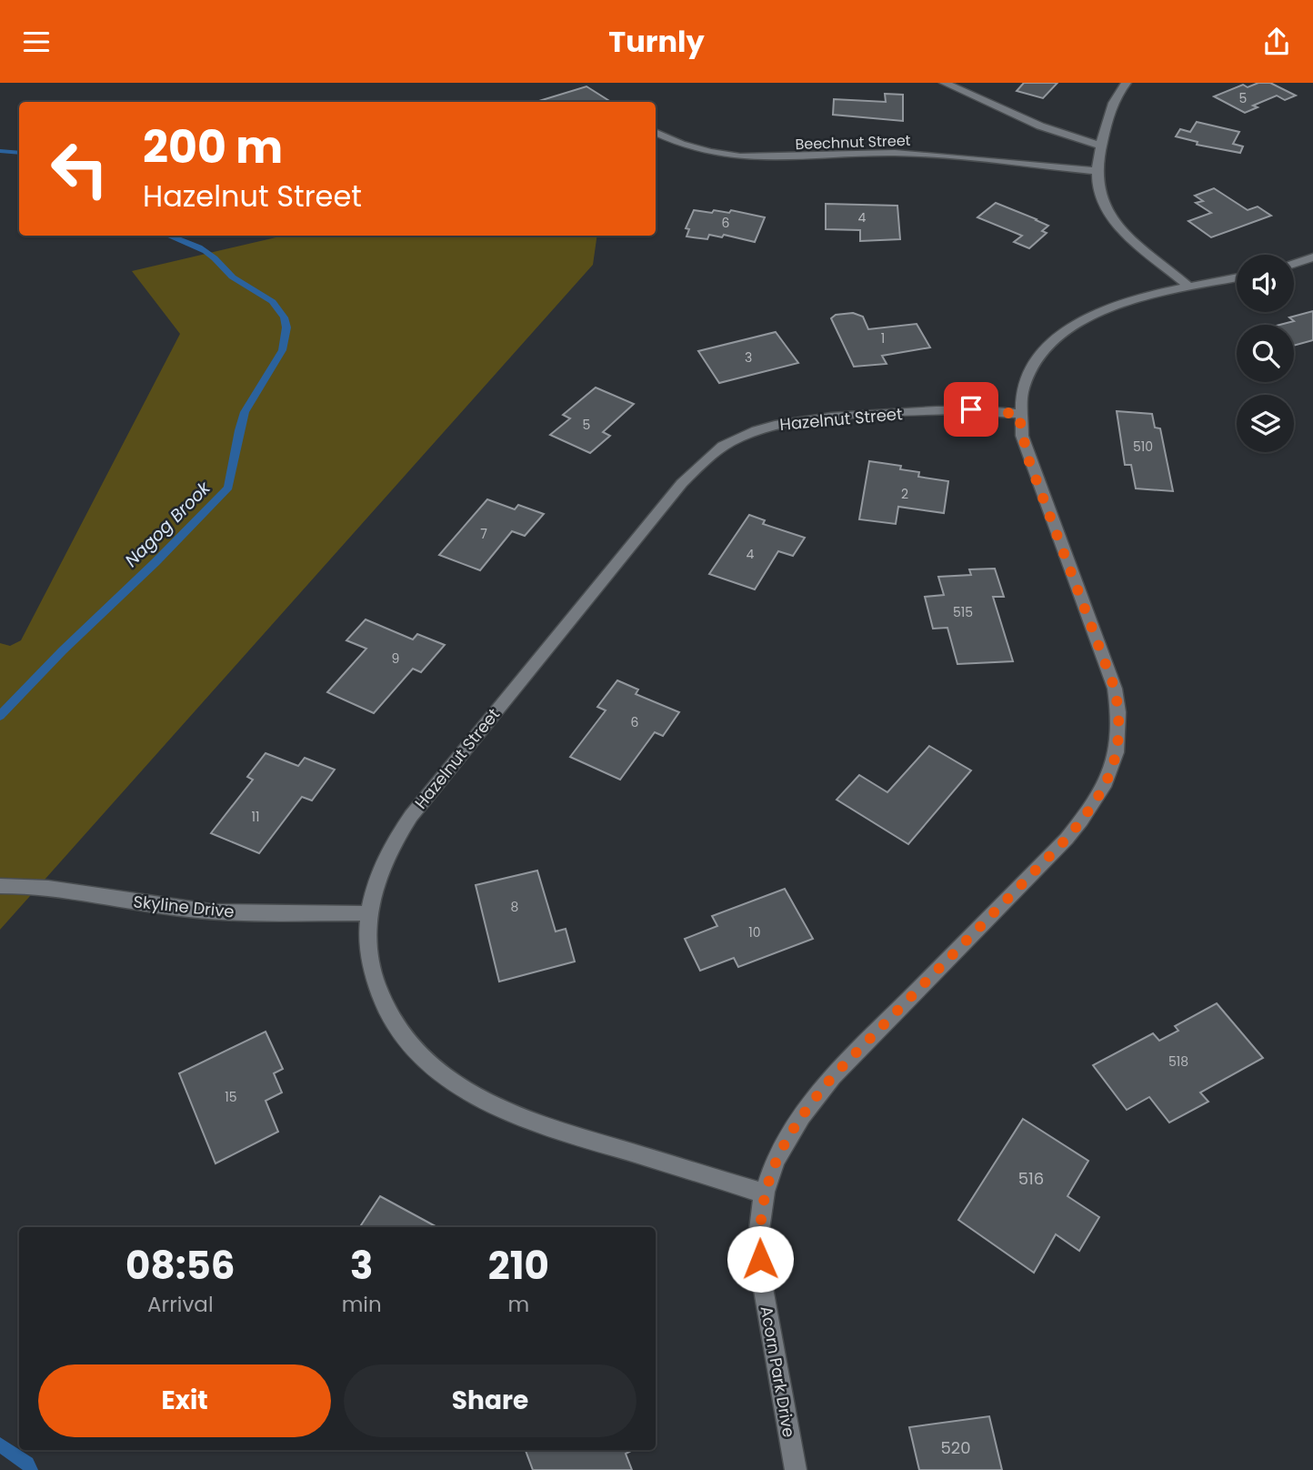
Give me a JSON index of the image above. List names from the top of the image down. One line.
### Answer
{"streets":{"street":["Beechnut Street","Hazelnut Street","Skyline Drive","Acorn Park Drive"]},"crossings":[["Hazelnut Street","Skyline Drive"],["Hazelnut Street","Acorn Park Drive"]],"water":["Nagog Brook"],"house_numbers":["5","4","6","1","3","5","510","2","7","4","515","9","6","11","8","10","518","15","516","520"],"page":{"header":"Turnly","turn":["200 m","Hazelnut Street"],"eta":["08:56","Arrival","3","min","210","m"],"buttons":["Exit","Share"]}}
